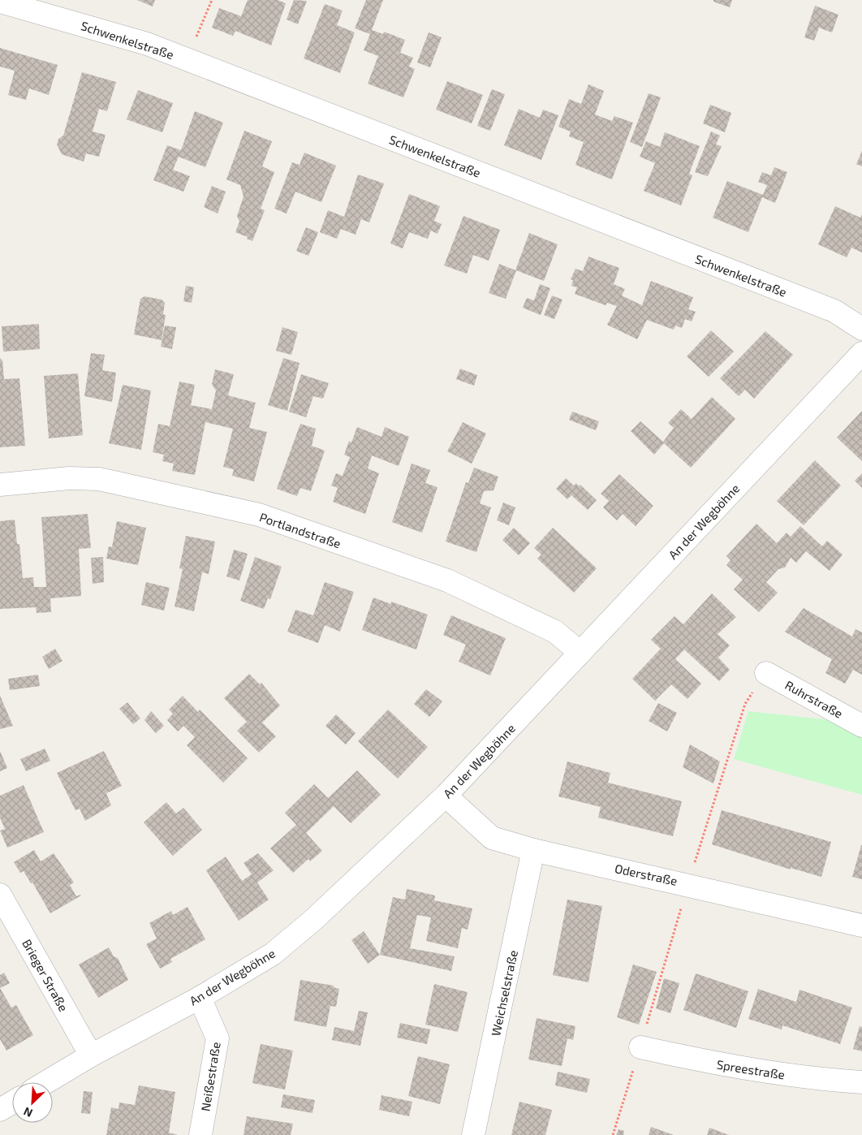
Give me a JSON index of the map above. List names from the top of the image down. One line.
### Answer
{"streets":{"street":["Schwenkelstraße","An der Wegböhne","Portlandstraße","Ruhrstraße","Oderstraße","Brieger Straße","Weichselstraße","Spreestraße","Neißestraße"]},"crossings":[["An der Wegböhne","Portlandstraße"],["An der Wegböhne","Oderstraße"],["An der Wegböhne","Brieger Straße"],["An der Wegböhne","Neißestraße"],["Oderstraße","Weichselstraße"]],"north":"bottom left"}
